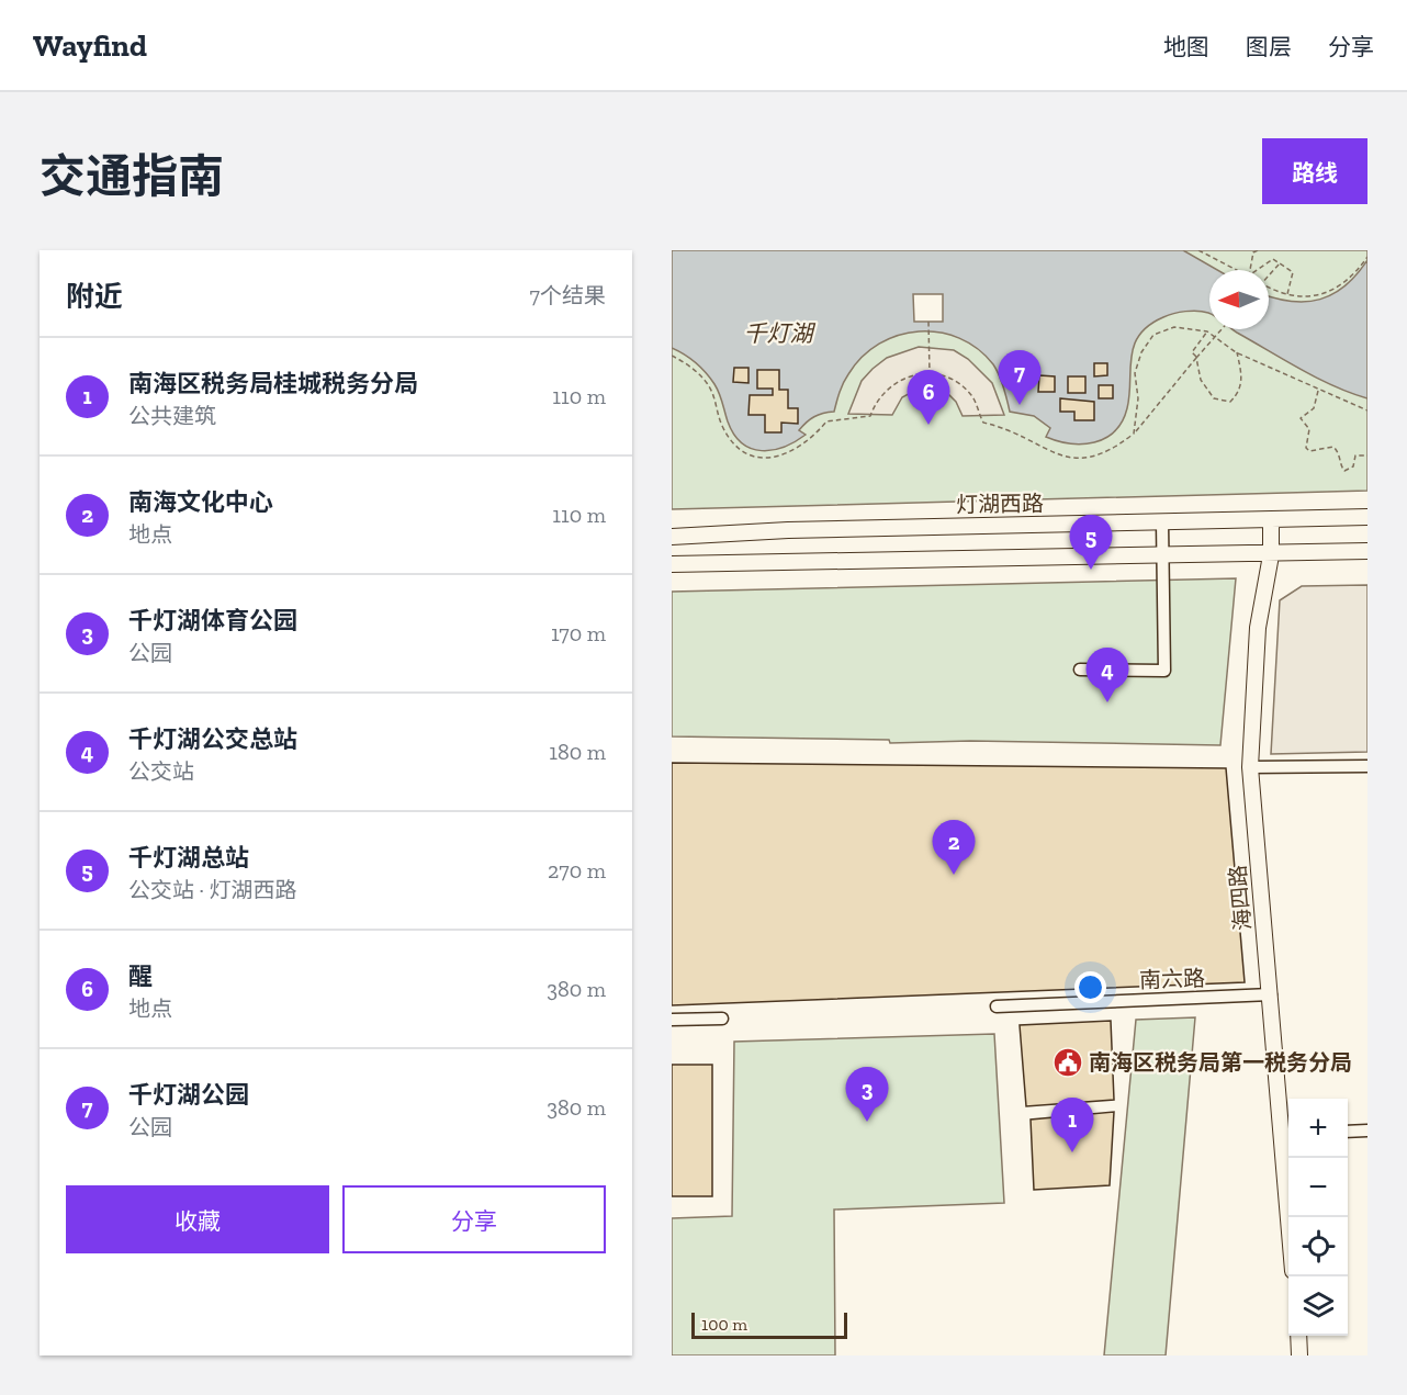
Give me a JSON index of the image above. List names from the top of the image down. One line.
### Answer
{"streets":{"main road":["灯湖西路","海四路"],"street":["南六路"]},"crossings":[["灯湖西路","海四路"],["海四路","南六路"]],"water":["千灯湖"],"places":{"public building":["南海区税务局第一税务分局"]},"scale_bar":"100 m","north":"left","page":{"header":"Wayfind","nav":["地图","图层","分享"],"title":"交通指南","buttons":["路线",["收藏","分享"]],"heading":["附近","7个结果"],"list":[{"mark":"1","name":"南海区税务局桂城税务分局","note":"公共建筑","value":"110 m"},{"mark":"2","name":"南海文化中心","note":"地点","value":"110 m"},{"mark":"3","name":"千灯湖体育公园","note":"公园","value":"170 m"},{"mark":"4","name":"千灯湖公交总站","note":"公交站","value":"180 m"},{"mark":"5","name":"千灯湖总站","note":"公交站 · 灯湖西路","value":"270 m"},{"mark":"6","name":"醒","note":"地点","value":"380 m"},{"mark":"7","name":"千灯湖公园","note":"公园","value":"380 m"}],"pins":["7","6","5","4","2","3","1"],"map_buttons":["+","−"],"scale":"100 m"}}
